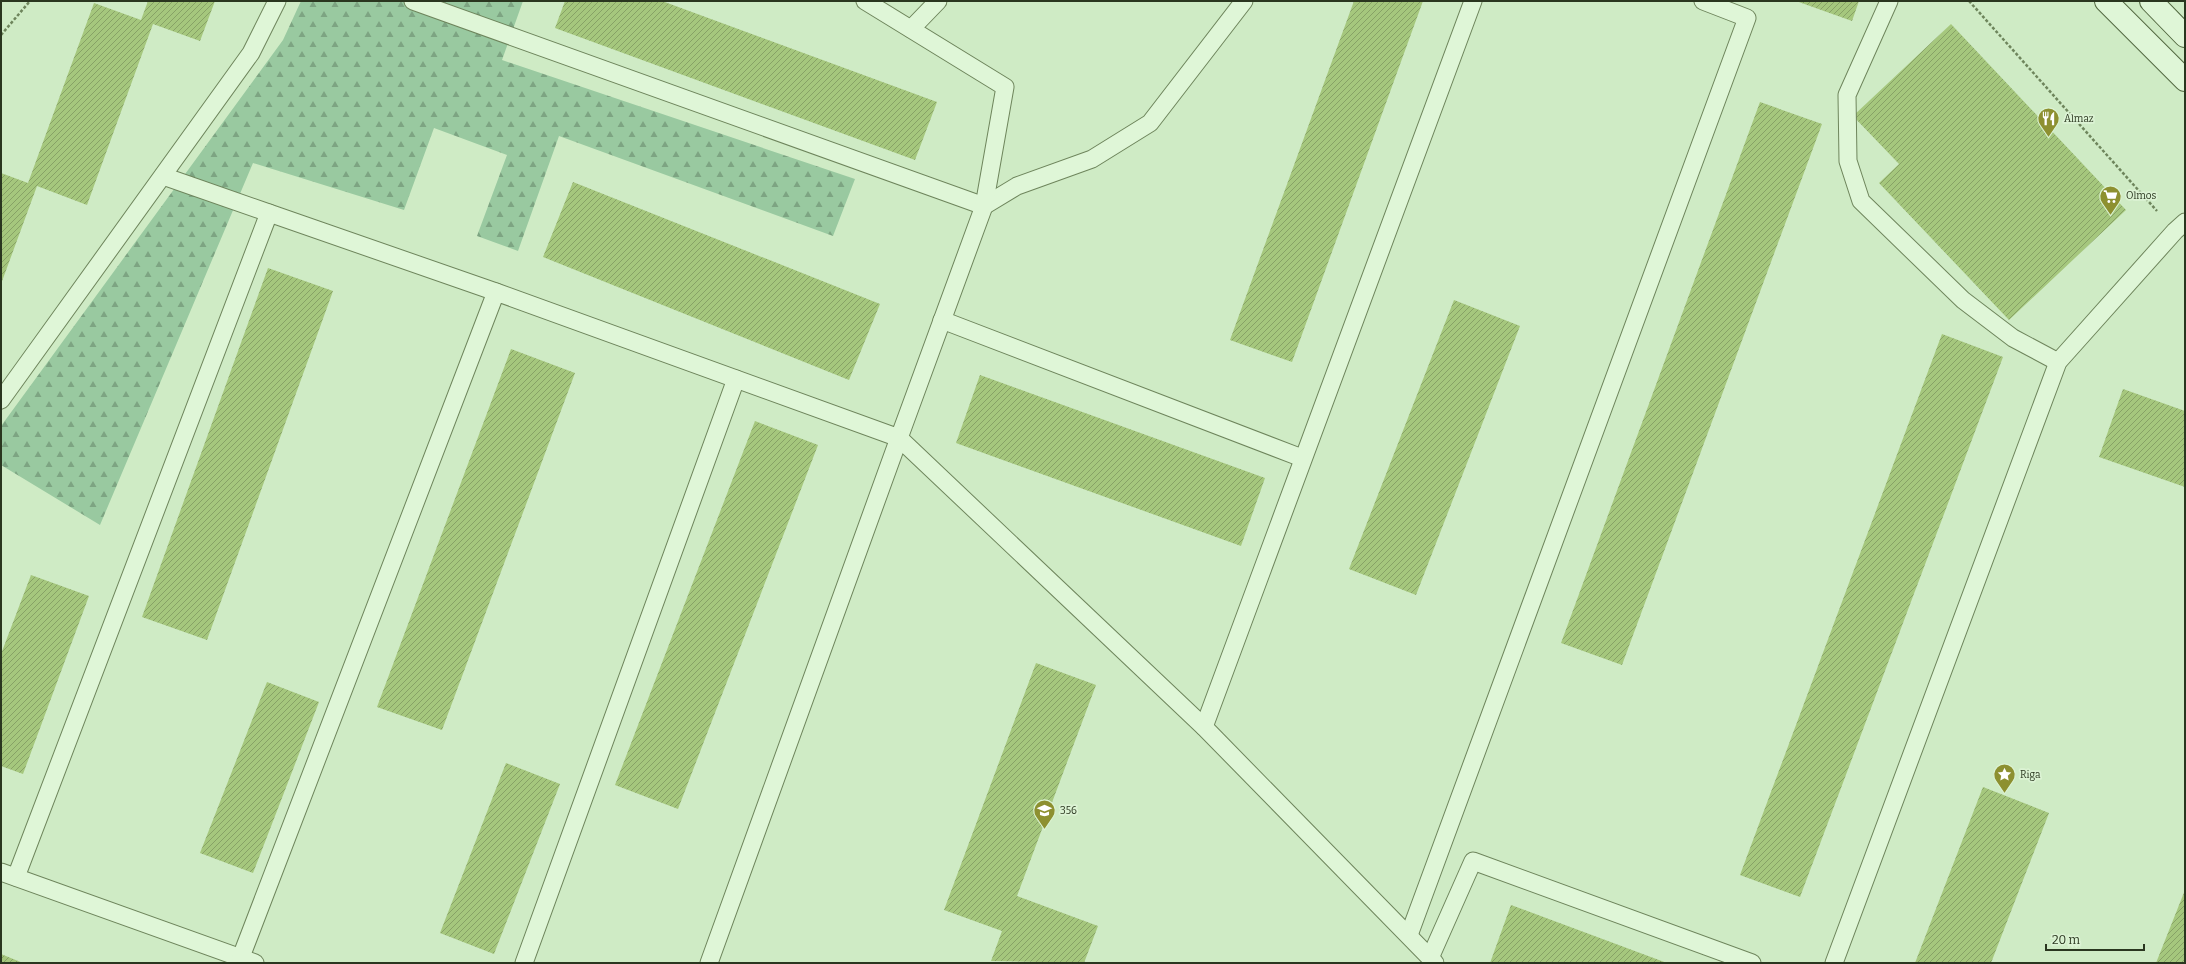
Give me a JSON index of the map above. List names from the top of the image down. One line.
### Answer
{"places":{"restaurant":["Almaz"],"supermarket":["Olmos"],"place":["Riga"],"school or university":["356"]},"scale_bar":"20 m"}
